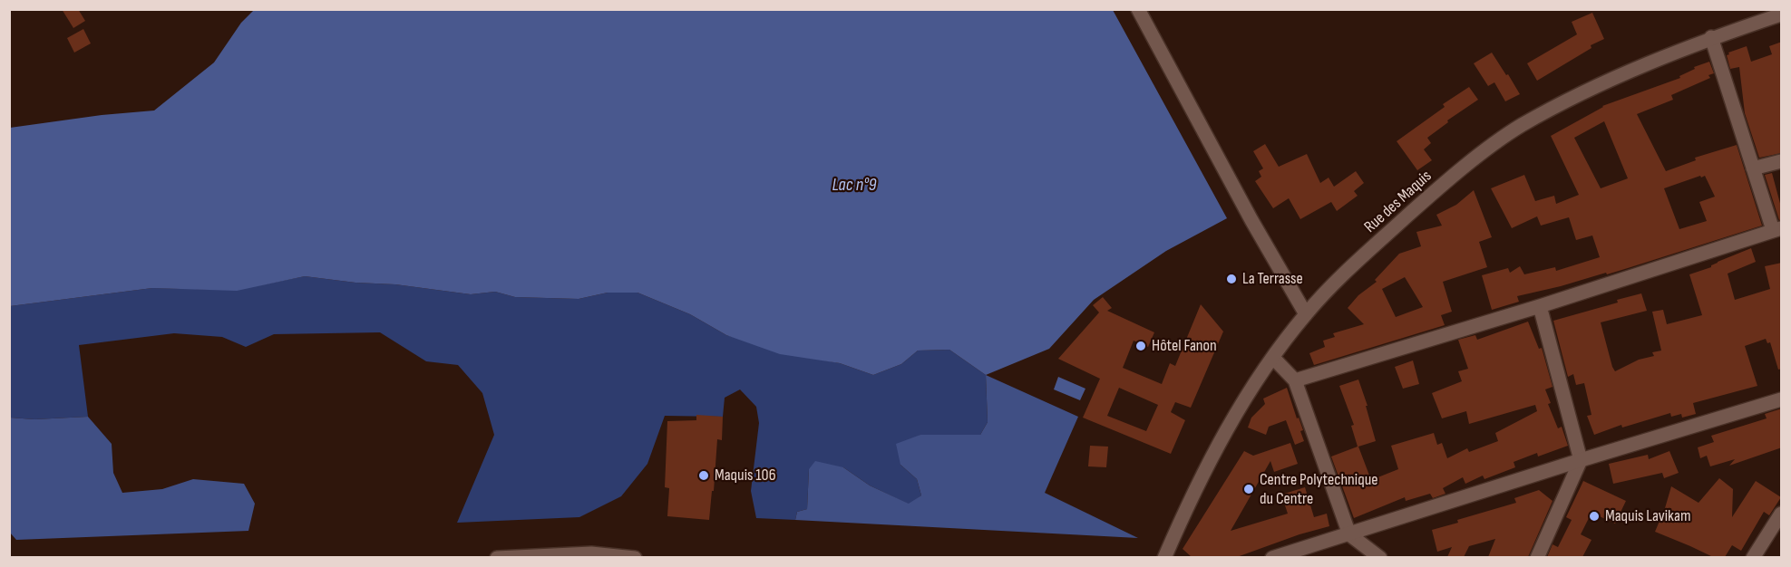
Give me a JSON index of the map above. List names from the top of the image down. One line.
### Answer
{"streets":{"street":["Rue des Maquis"]},"water":["Lac n°9"],"places":["La Terrasse","Hôtel Fanon","Maquis 106","Centre Polytechnique du Centre","Maquis Lavikam"]}
